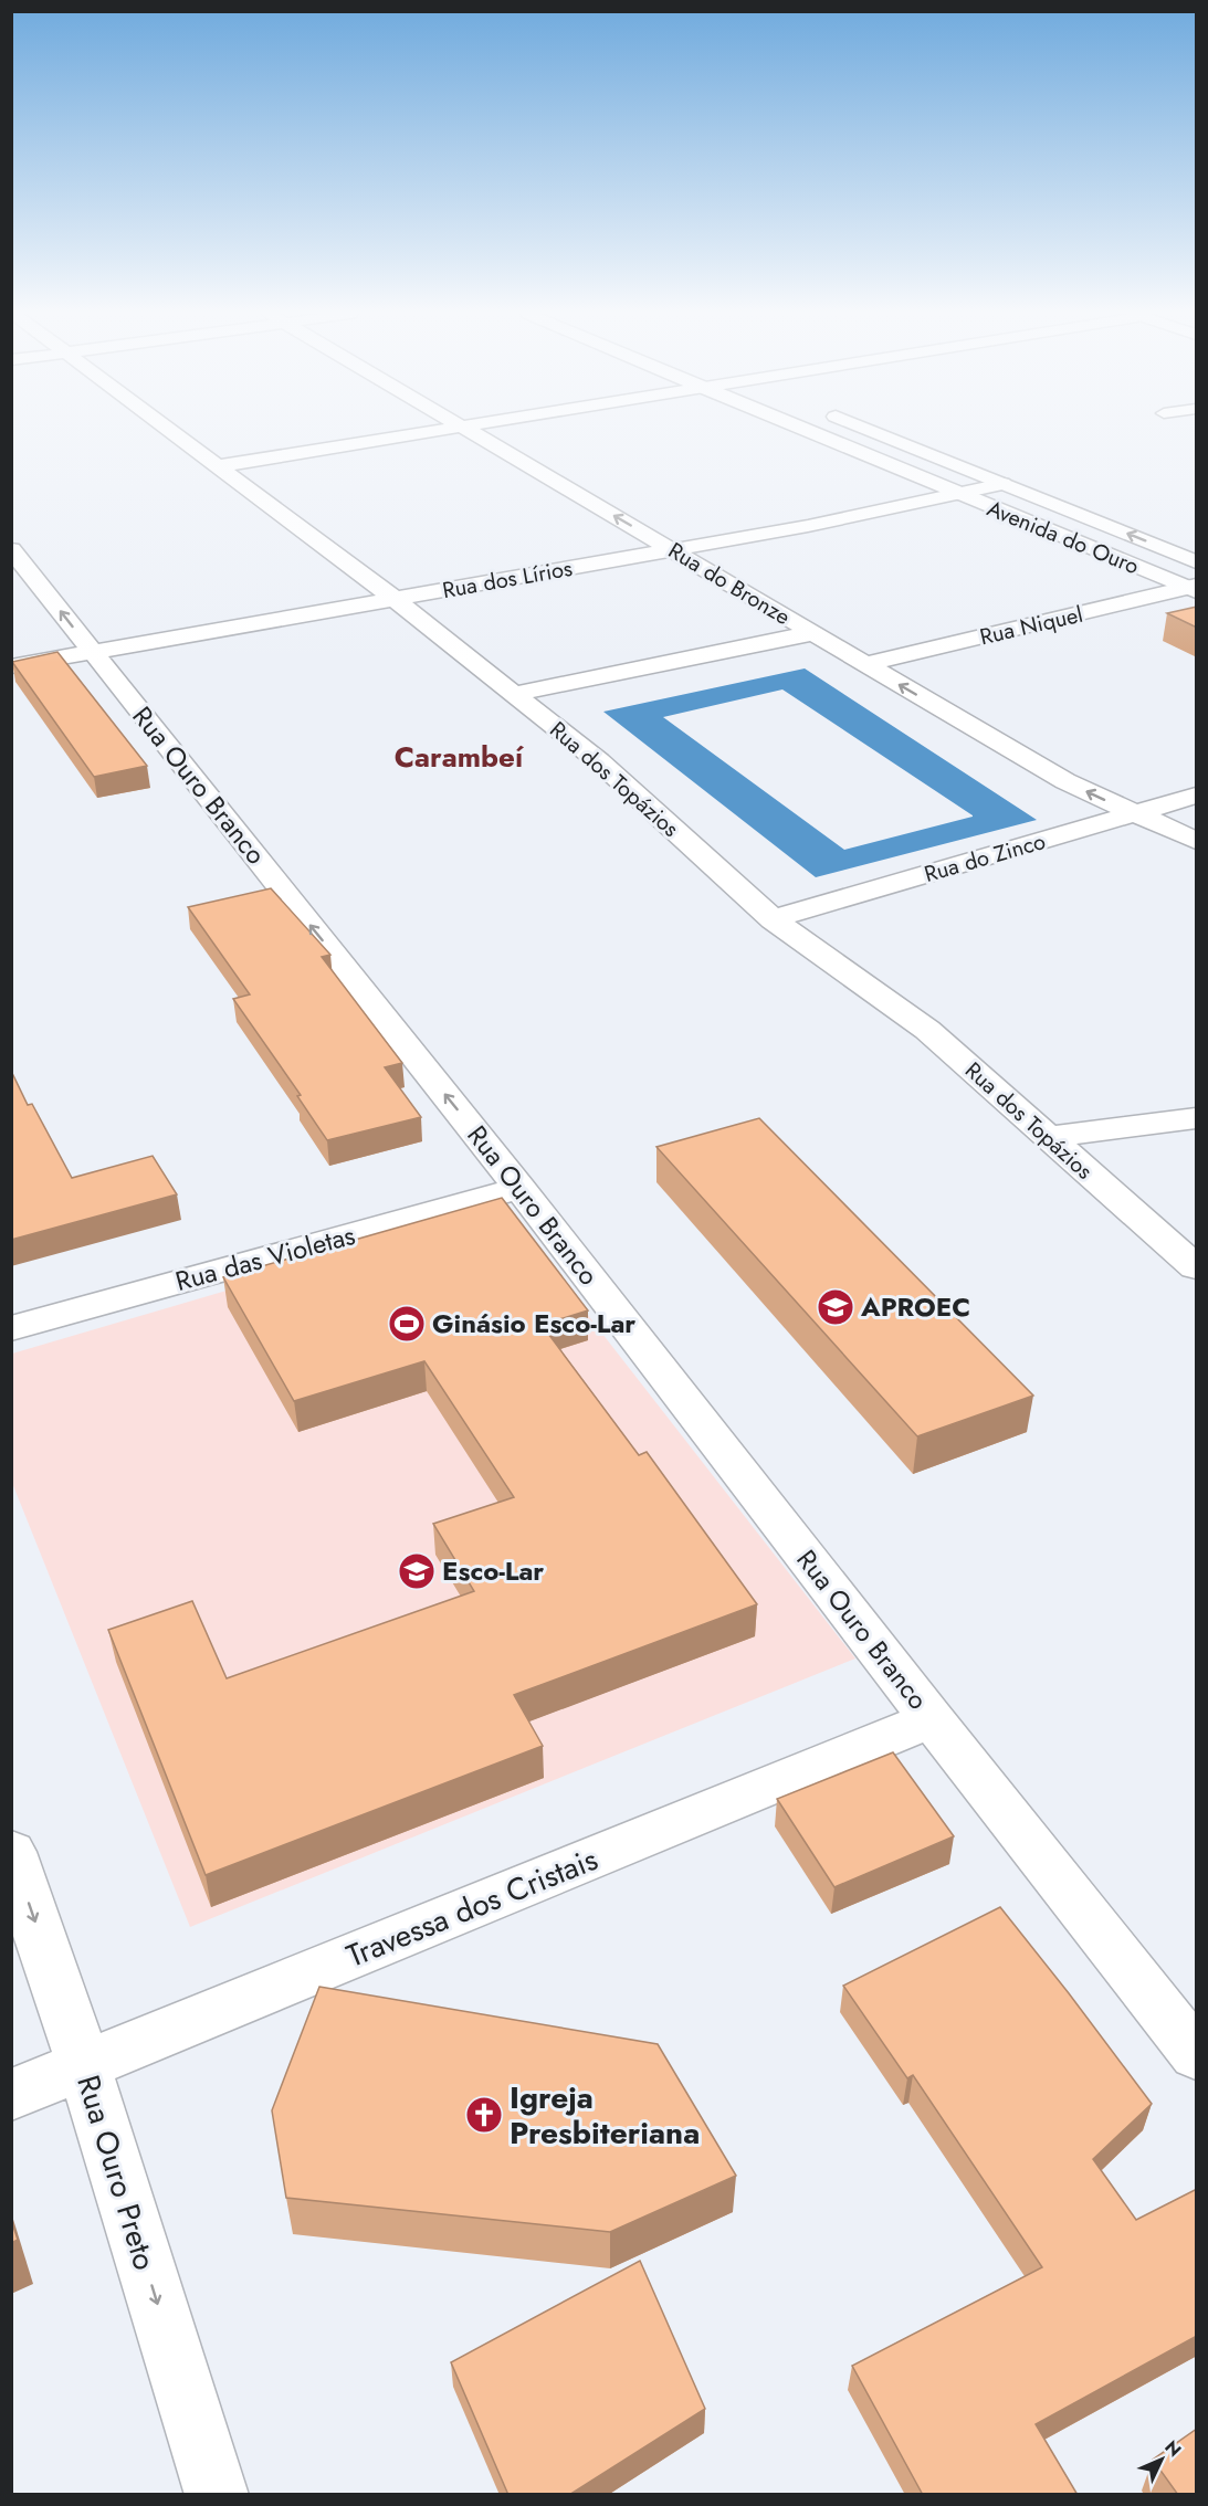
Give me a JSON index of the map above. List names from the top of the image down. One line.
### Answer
{"streets":{"street":["Avenida do Ouro","Rua dos Lírios","Rua do Bronze","Rua Niquel","Rua dos Topázios","Rua Ouro Branco","Rua do Zinco","Rua das Violetas","Travessa dos Cristais","Rua Ouro Preto"]},"crossings":[["Avenida do Ouro","Rua dos Lírios"],["Avenida do Ouro","Rua Niquel"],["Rua dos Lírios","Rua do Bronze"],["Rua dos Lírios","Rua dos Topázios"],["Rua dos Lírios","Rua Ouro Branco"],["Rua do Bronze","Rua Niquel"],["Rua do Bronze","Rua do Zinco"],["Rua dos Topázios","Rua do Zinco"],["Rua Ouro Branco","Rua das Violetas"],["Rua Ouro Branco","Travessa dos Cristais"],["Travessa dos Cristais","Rua Ouro Preto"]],"one_way":["Rua do Bronze","Rua Ouro Branco","Rua Ouro Preto"],"districts":["Carambeí"],"places":{"school or university":["APROEC","Esco-Lar"],"sports":["Ginásio Esco-Lar"],"church":["Igreja Presbiteriana"]},"north":"top right"}
